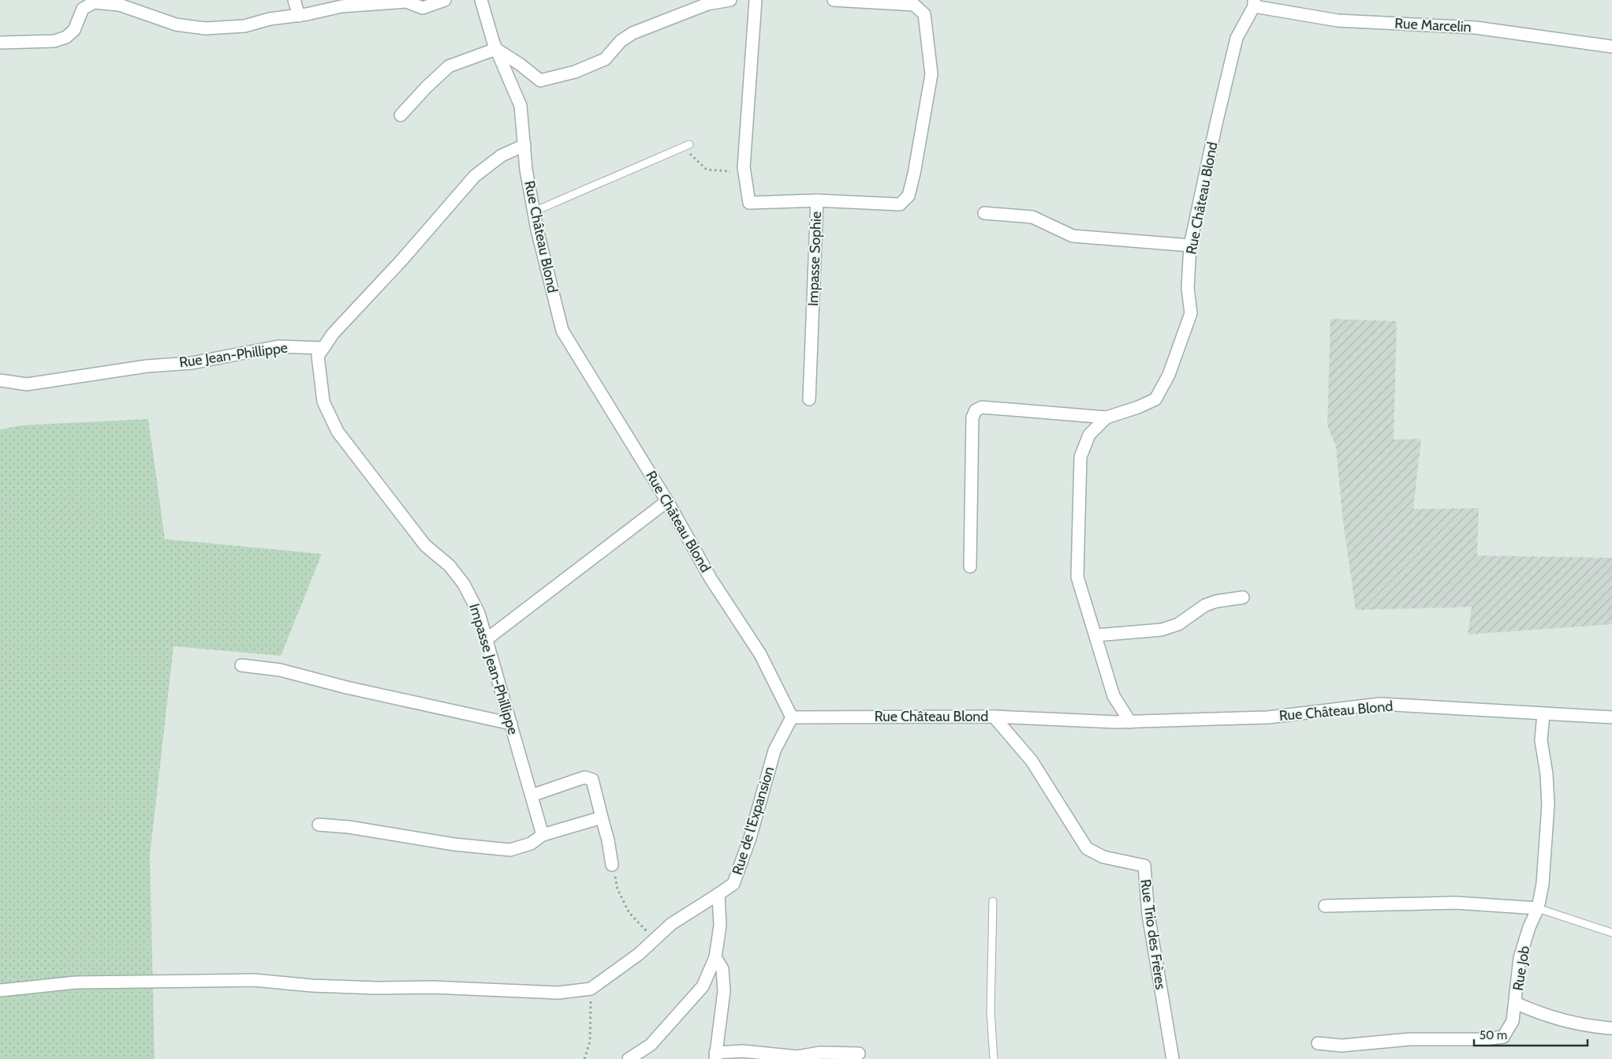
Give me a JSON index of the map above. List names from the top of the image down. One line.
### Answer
{"streets":{"street":["Rue Marcelin","Rue Château Blond","Impasse Sophie","Rue Jean-Phillippe","Impasse Jean-Phillippe","Rue de l'Expansion","Rue Trio des Frères","Rue Job"]},"crossings":[["Rue Marcelin","Rue Château Blond"],["Rue Château Blond","Rue de l'Expansion"],["Rue Château Blond","Rue Trio des Frères"],["Rue Château Blond","Rue Job"],["Rue Jean-Phillippe","Impasse Jean-Phillippe"]],"scale_bar":"50 m"}
